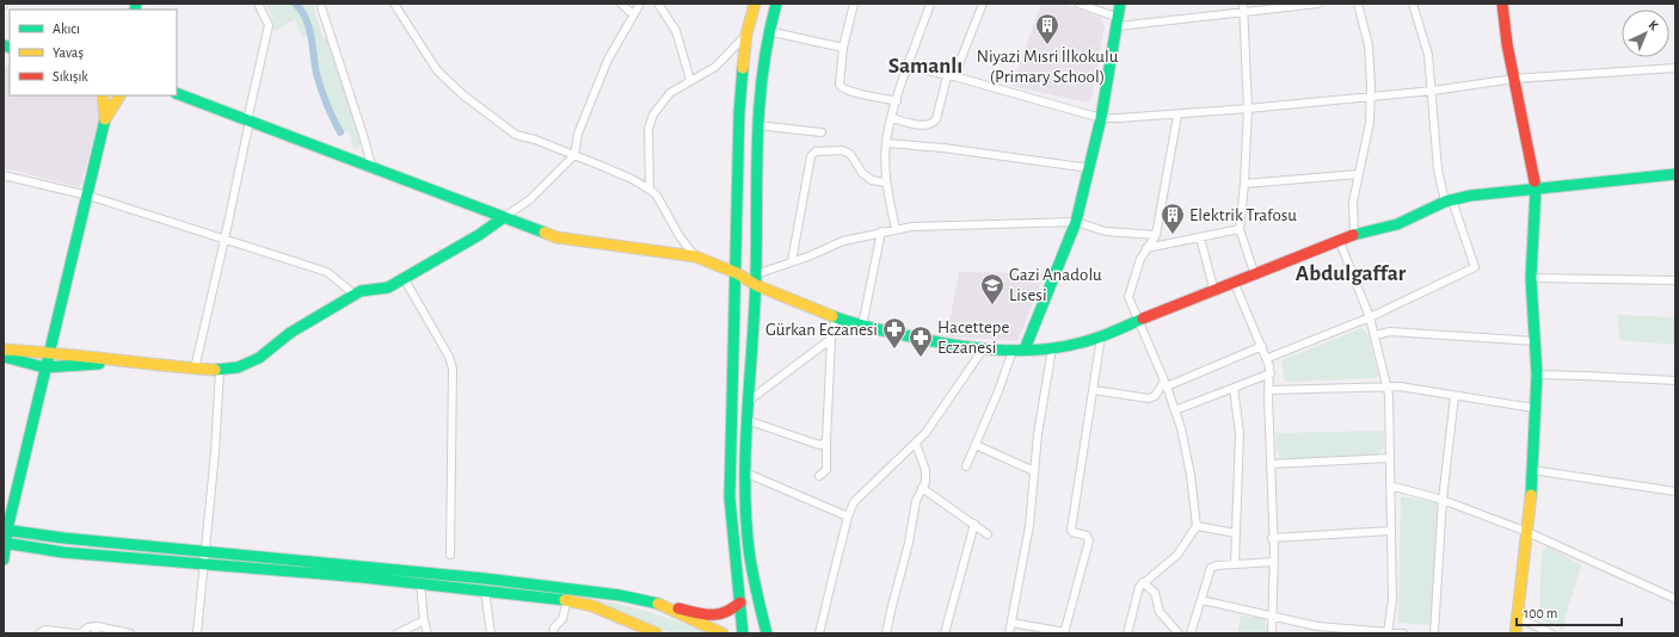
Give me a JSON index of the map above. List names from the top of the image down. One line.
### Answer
{"districts":["Samanlı","Abdulgaffar"],"places":{"building":["Niyazi Mısri İlkokulu (Primary School)","Elektrik Trafosu"],"school or university":["Gazi Anadolu Lisesi"],"pharmacy":["Gürkan Eczanesi","Hacettepe Eczanesi"]},"legend":["Akıcı","Yavaş","Sıkışık"],"scale_bar":"100 m","north":"top right"}
